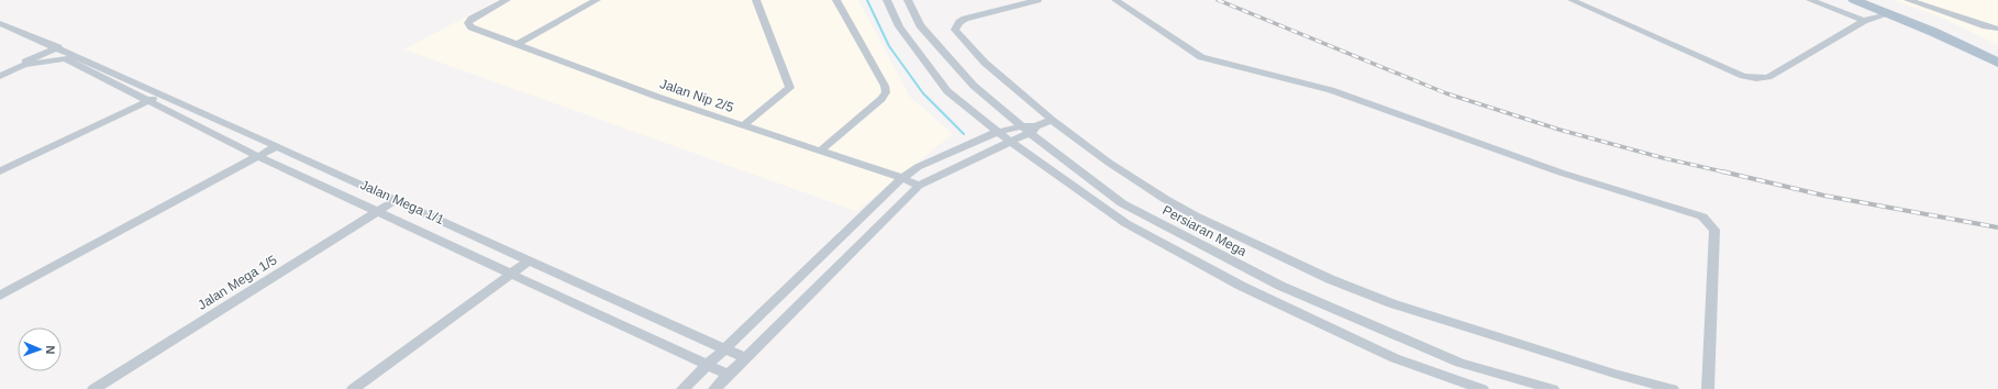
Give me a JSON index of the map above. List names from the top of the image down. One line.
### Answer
{"streets":{"street":["Jalan Nip 2/5","Jalan Mega 1/1","Persiaran Mega","Jalan Mega 1/5"]},"crossings":[["Jalan Mega 1/1","Jalan Mega 1/5"]],"north":"right"}
